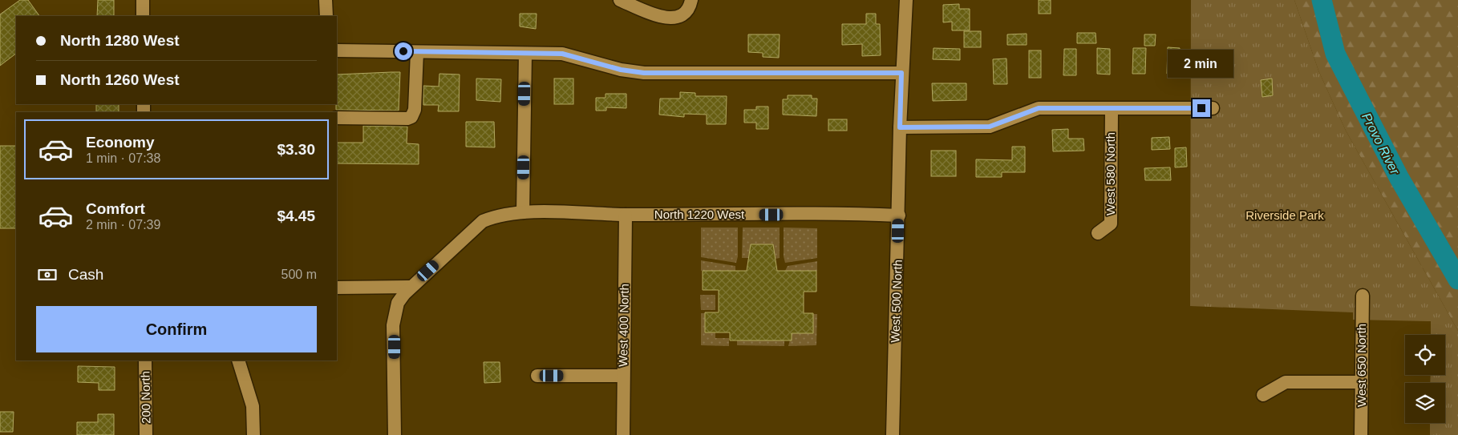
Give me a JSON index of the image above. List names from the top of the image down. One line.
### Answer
{"streets":{"street":["West 580 North","North 1220 West","West 500 North","West 400 North","West 650 North","200 North"]},"crossings":[["North 1220 West","West 500 North"],["North 1220 West","West 400 North"]],"water":["Provo River"],"parks":["Riverside Park"],"page":{"banner":["North 1280 West","North 1260 West"],"bubble":"2 min","list":[{"name":"Economy","note":"1 min · 07:38","value":"$3.30"},{"name":"Comfort","note":"2 min · 07:39","value":"$4.45"}],"pay":["Cash","500 m"],"buttons":"Confirm"}}
